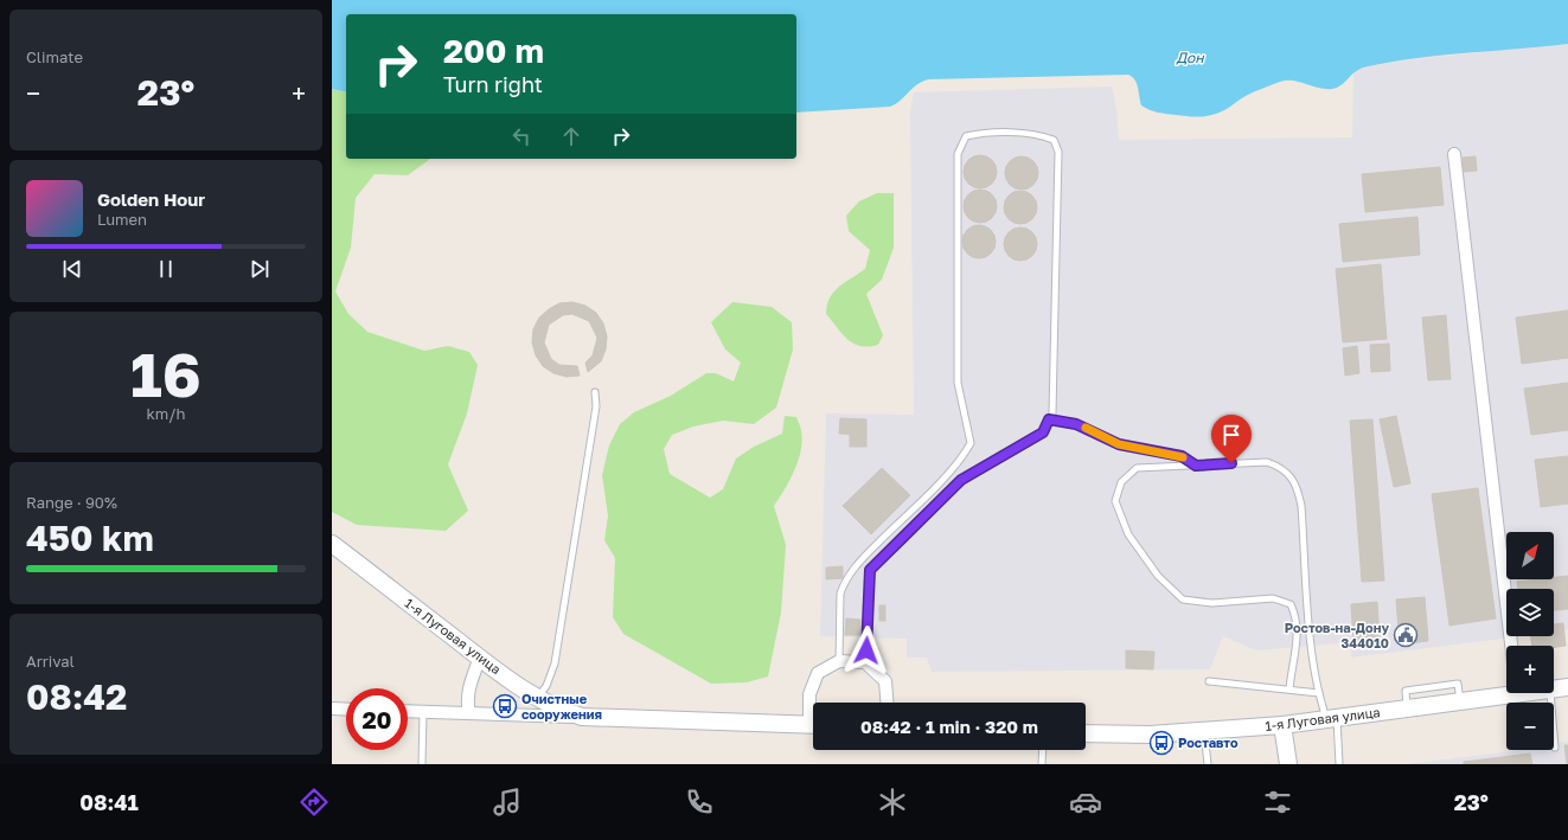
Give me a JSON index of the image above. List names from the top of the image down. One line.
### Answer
{"streets":{"main road":["1-я Луговая улица"]},"water":["Дон"],"places":{"public building":["Ростов-на-Дону 344010"],"bus stop":["Очистные сооружения","Роставто"]},"north":"top right","page":{"tile":["Climate",["16","km/h"],["Range · 90%","450 km"],["Arrival","08:42"]],"turn":["200 m","Turn right"],"heat":["−","23°","+"],"song":["Golden Hour","Lumen"],"map_buttons":["+","−"],"limit":"20","trip":"08:42 · 1 min · 320 m","tabs":["08:41","23°"]}}
